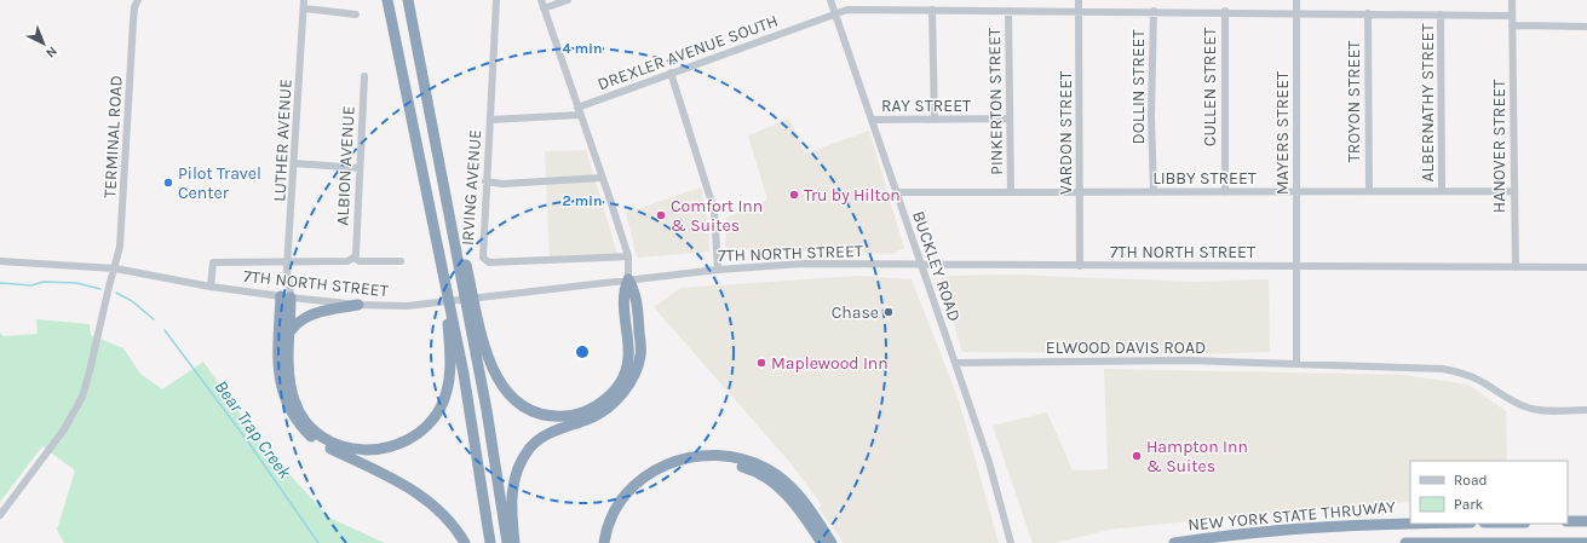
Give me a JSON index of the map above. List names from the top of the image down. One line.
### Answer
{"streets":{"highway":["NEW YORK STATE THRUWAY"],"street":["DREXLER AVENUE SOUTH","DOLLIN STREET","CULLEN STREET","PINKERTON STREET","TROYON STREET","ALBERNATHY STREET","RAY STREET","VARDON STREET","MAYERS STREET","TERMINAL ROAD","LUTHER AVENUE","HANOVER STREET","ALBION AVENUE","LIBBY STREET","IRVING AVENUE","7TH NORTH STREET","BUCKLEY ROAD","ELWOOD DAVIS ROAD"]},"crossings":[["DREXLER AVENUE SOUTH","DOLLIN STREET"],["DREXLER AVENUE SOUTH","CULLEN STREET"],["DREXLER AVENUE SOUTH","PINKERTON STREET"],["DREXLER AVENUE SOUTH","TROYON STREET"],["DREXLER AVENUE SOUTH","ALBERNATHY STREET"],["DREXLER AVENUE SOUTH","VARDON STREET"],["DREXLER AVENUE SOUTH","MAYERS STREET"],["DREXLER AVENUE SOUTH","HANOVER STREET"],["DREXLER AVENUE SOUTH","IRVING AVENUE"],["DREXLER AVENUE SOUTH","BUCKLEY ROAD"],["DOLLIN STREET","LIBBY STREET"],["CULLEN STREET","LIBBY STREET"],["PINKERTON STREET","RAY STREET"],["PINKERTON STREET","LIBBY STREET"],["TROYON STREET","LIBBY STREET"],["ALBERNATHY STREET","LIBBY STREET"],["RAY STREET","BUCKLEY ROAD"],["VARDON STREET","LIBBY STREET"],["VARDON STREET","7TH NORTH STREET"],["MAYERS STREET","LIBBY STREET"],["MAYERS STREET","7TH NORTH STREET"],["TERMINAL ROAD","7TH NORTH STREET"],["LUTHER AVENUE","7TH NORTH STREET"],["HANOVER STREET","LIBBY STREET"],["HANOVER STREET","7TH NORTH STREET"],["LIBBY STREET","BUCKLEY ROAD"],["7TH NORTH STREET","BUCKLEY ROAD"],["BUCKLEY ROAD","ELWOOD DAVIS ROAD"]],"water":["Bear Trap Creek"],"places":["Pilot Travel Center","Tru by Hilton","Comfort Inn & Suites","Chase","Maplewood Inn","Hampton Inn & Suites"],"legend":["Road","Park"],"north":"bottom right","rings":["4 min","2 min"]}
